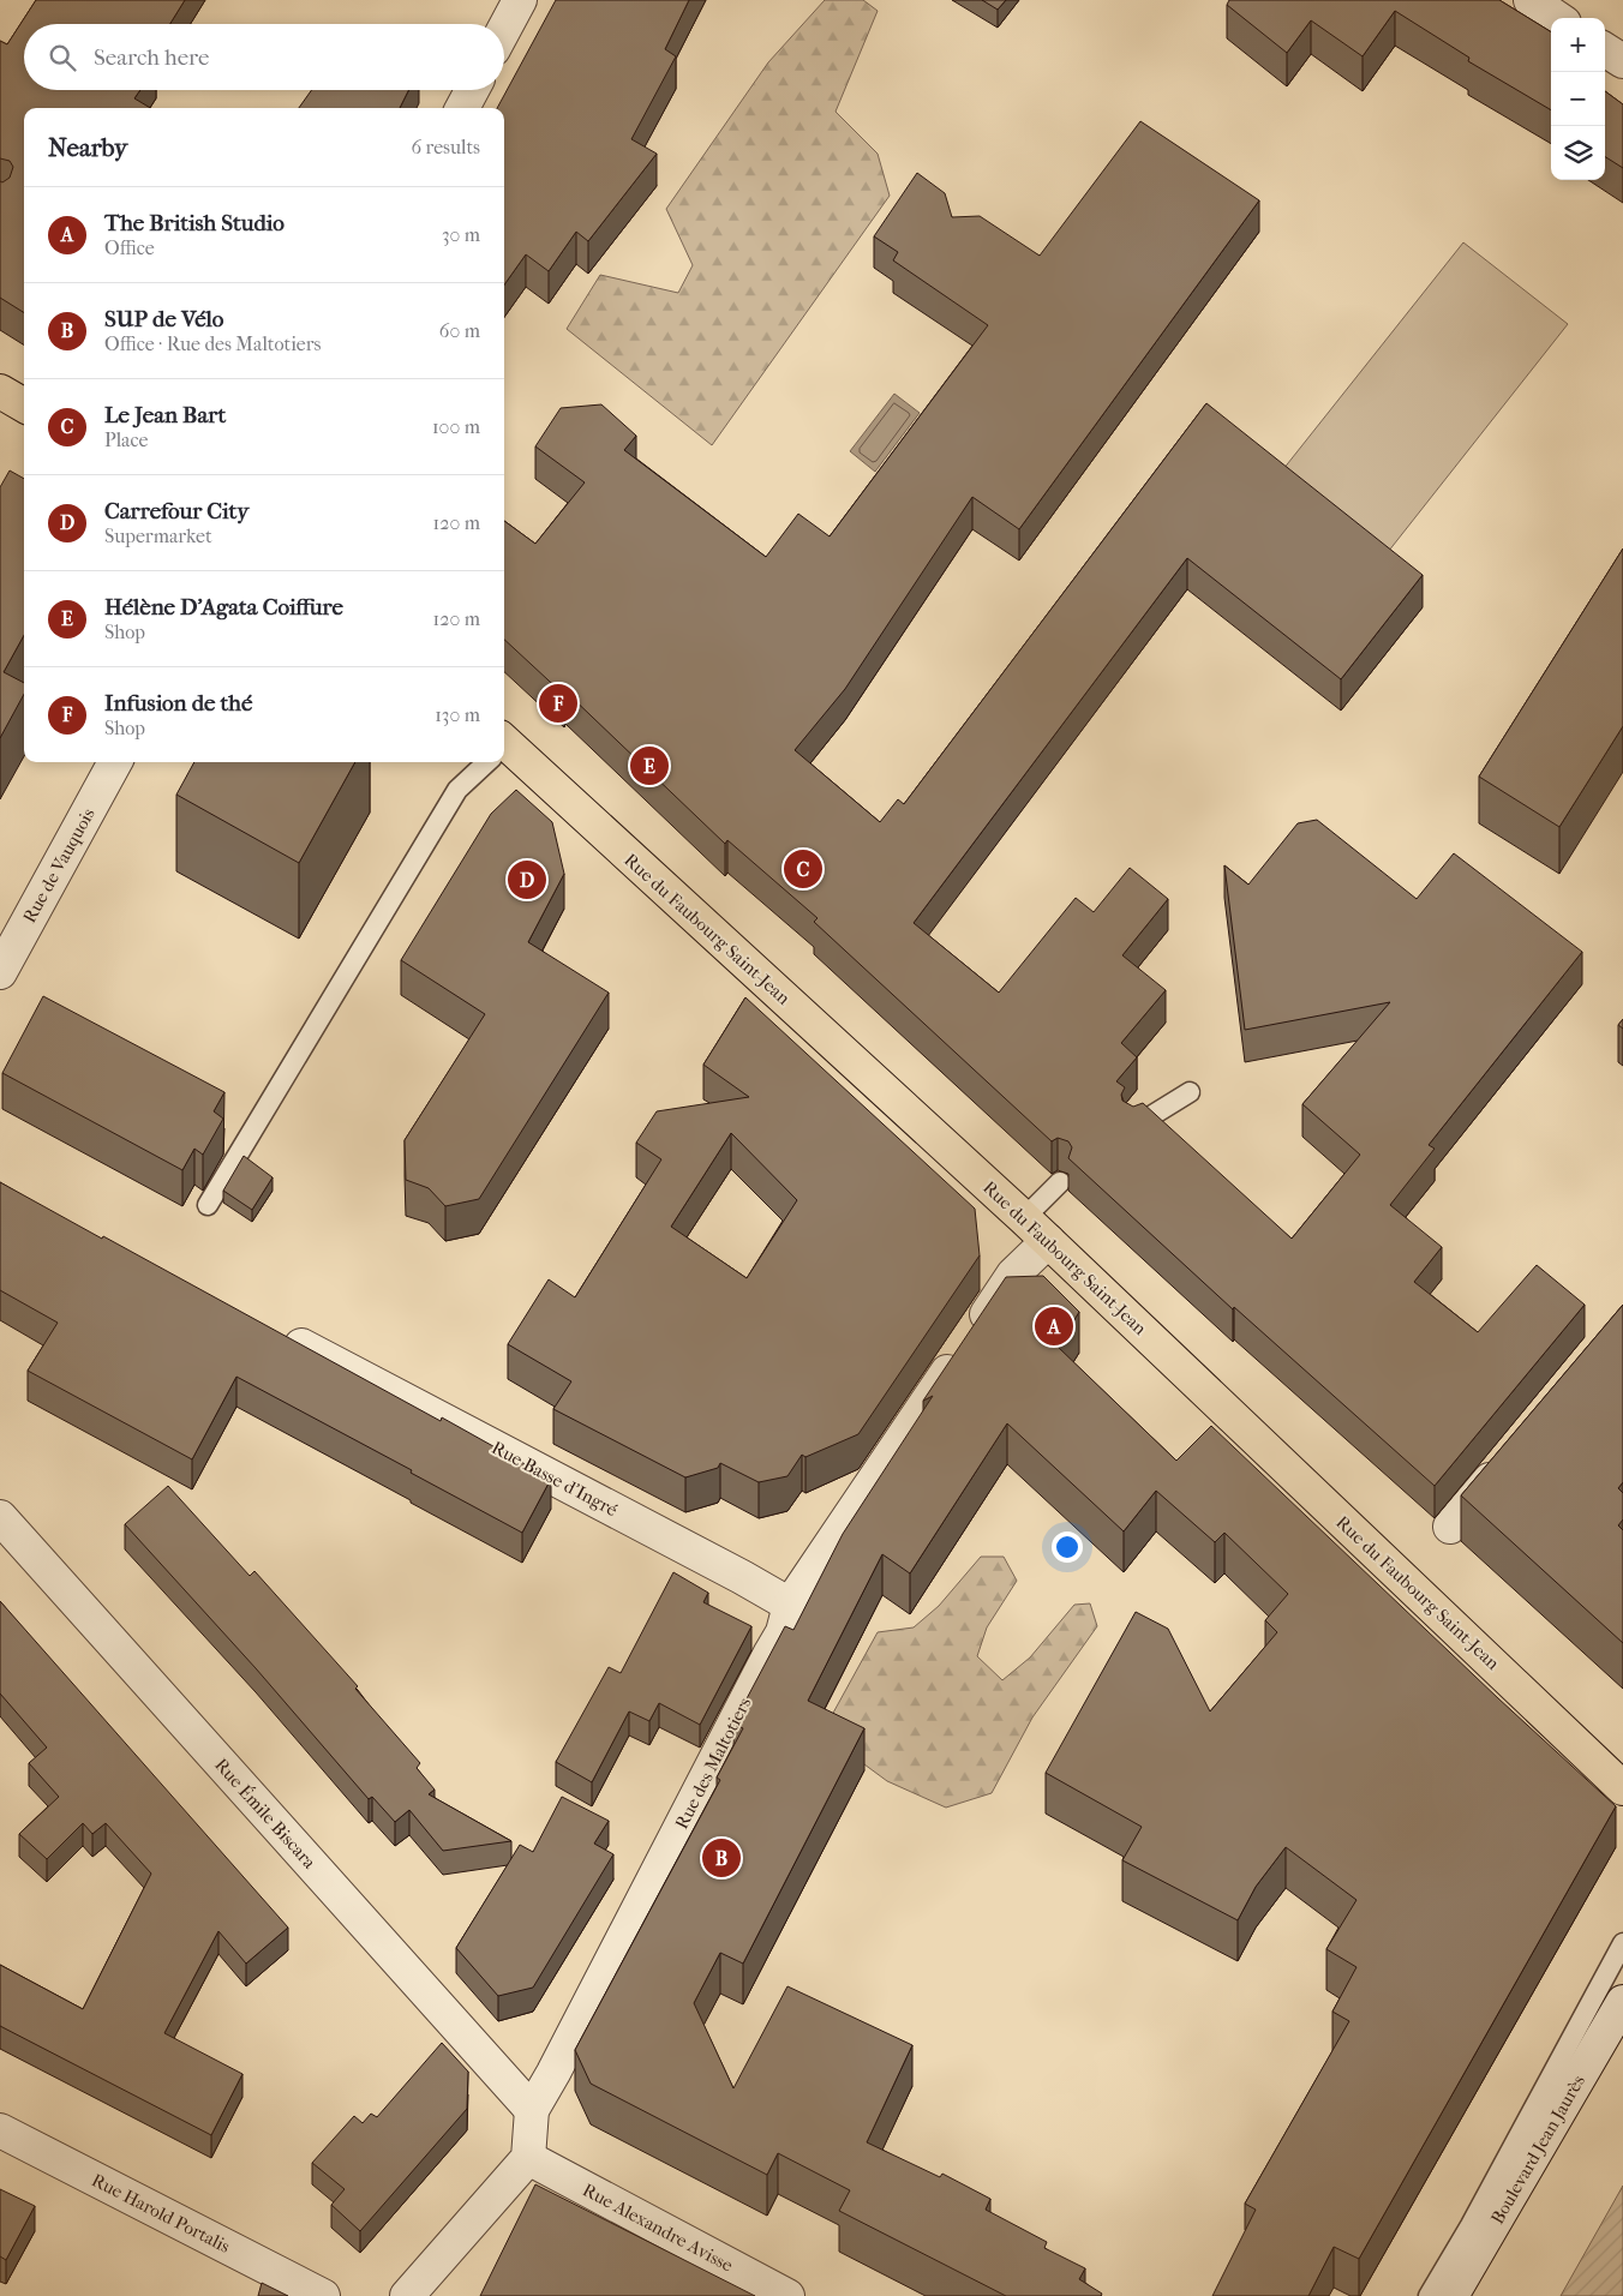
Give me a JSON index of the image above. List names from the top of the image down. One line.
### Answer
{"streets":{"main road":["Rue du Faubourg Saint-Jean"],"street":["Rue de Vauquois","Rue Basse d'Ingré","Rue des Maltotiers","Rue Émile Biscara","Boulevard Jean Jaurès","Rue Harold Portalis","Rue Alexandre Avisse"]},"crossings":[["Rue du Faubourg Saint-Jean","Rue des Maltotiers"],["Rue Basse d'Ingré","Rue des Maltotiers"],["Rue des Maltotiers","Rue Émile Biscara"],["Rue des Maltotiers","Rue Alexandre Avisse"]],"page":{"map_buttons":["+","−"],"search":"Search here","heading":["Nearby","6 results"],"list":[{"mark":"A","name":"The British Studio","note":"Office","value":"30 m"},{"mark":"B","name":"SUP de Vélo","note":"Office · Rue des Maltotiers","value":"60 m"},{"mark":"C","name":"Le Jean Bart","note":"Place","value":"100 m"},{"mark":"D","name":"Carrefour City","note":"Supermarket","value":"120 m"},{"mark":"E","name":"Hélène D'Agata Coiffure","note":"Shop","value":"120 m"},{"mark":"F","name":"Infusion de thé","note":"Shop","value":"130 m"}],"pins":["F","E","C","D","A","B"]}}
